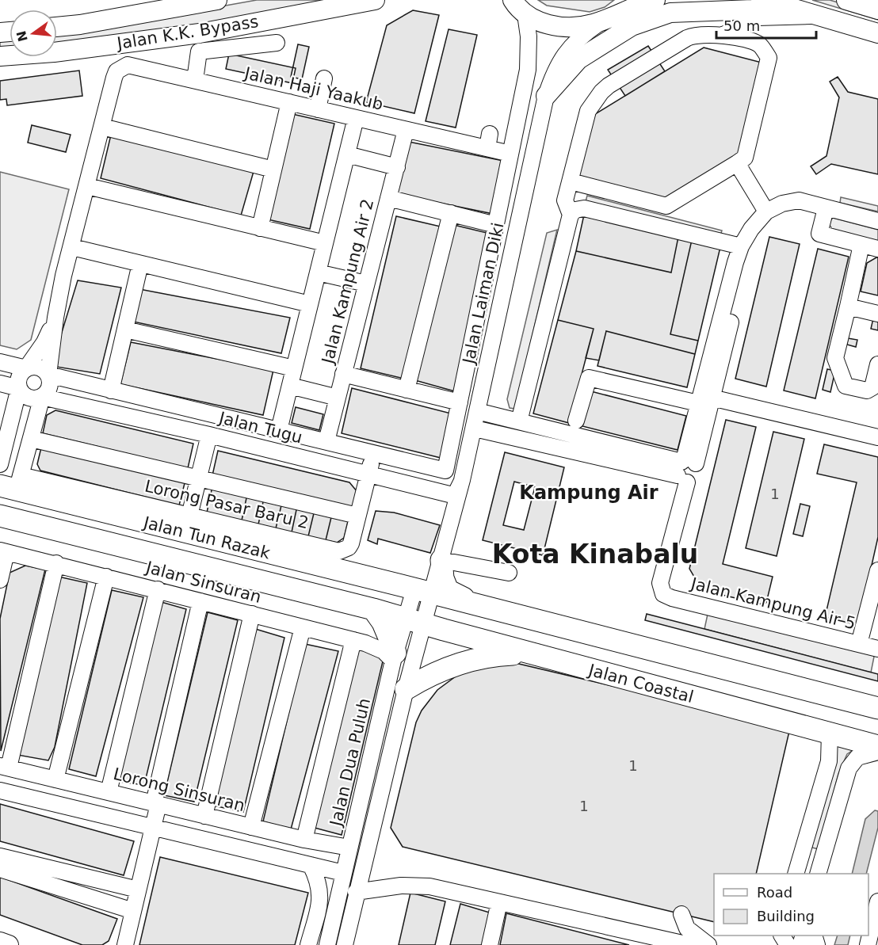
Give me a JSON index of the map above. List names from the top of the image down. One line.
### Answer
{"streets":{"highway":["Jalan Tun Razak","Jalan Coastal"],"main road":["Jalan K.K. Bypass"],"street":["Jalan Haji Yaakub","Jalan Kampung Air 2","Jalan Laiman Diki","Jalan Tugu","Lorong Pasar Baru 2","Jalan Sinsuran","Jalan Kampung Air 5","Jalan Dua Puluh","Lorong Sinsuran"]},"crossings":[["Jalan Haji Yaakub","Jalan Kampung Air 2"],["Jalan Haji Yaakub","Jalan Laiman Diki"],["Jalan Kampung Air 2","Jalan Tugu"],["Jalan Laiman Diki","Jalan Tugu"],["Jalan Laiman Diki","Jalan Tun Razak"],["Jalan Laiman Diki","Jalan Coastal"],["Jalan Laiman Diki","Jalan Dua Puluh"],["Jalan Tugu","Lorong Pasar Baru 2"],["Lorong Pasar Baru 2","Jalan Tun Razak"],["Jalan Tun Razak","Jalan Coastal"],["Jalan Tun Razak","Jalan Dua Puluh"],["Jalan Sinsuran","Jalan Dua Puluh"],["Jalan Coastal","Jalan Dua Puluh"],["Jalan Dua Puluh","Lorong Sinsuran"]],"districts":["Kampung Air","Kota Kinabalu"],"house_numbers":["1","1","1"],"legend":["Road","Building"],"scale_bar":"50 m","north":"left"}
